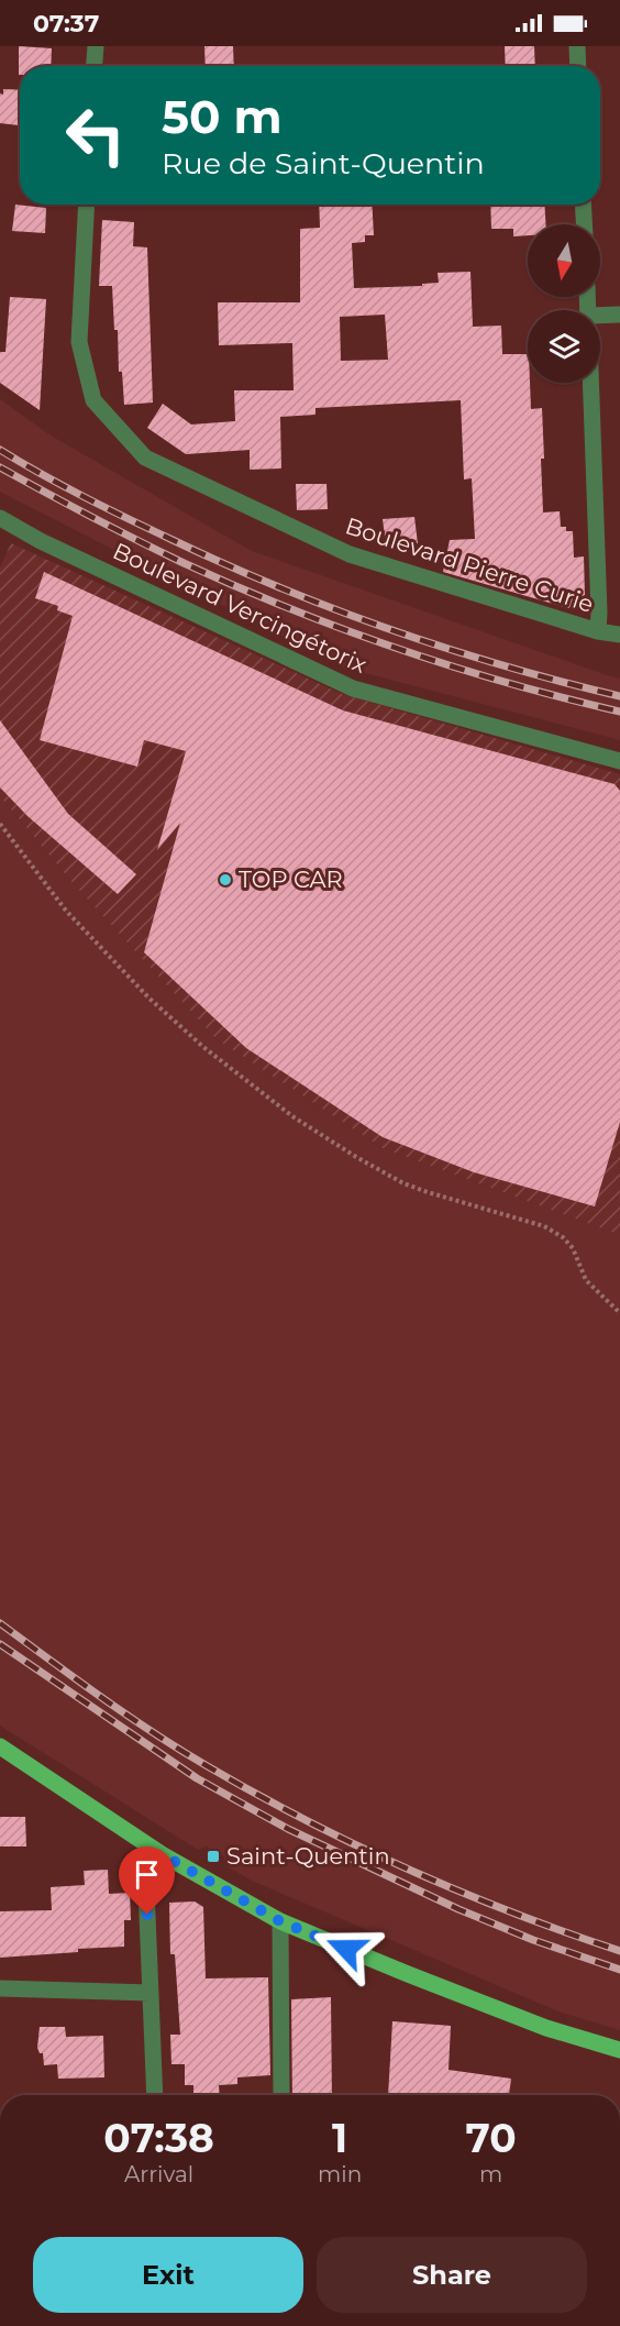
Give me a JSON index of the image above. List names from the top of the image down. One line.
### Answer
{"streets":{"street":["Boulevard Pierre Curie","Boulevard Vercingétorix"]},"places":{"other":["TOP CAR"],"transit":["Saint-Quentin"]},"north":"bottom","page":{"status":"07:37","turn":["50 m","Rue de Saint-Quentin"],"eta":["07:38","Arrival","1","min","70","m"],"buttons":["Exit","Share"]}}
